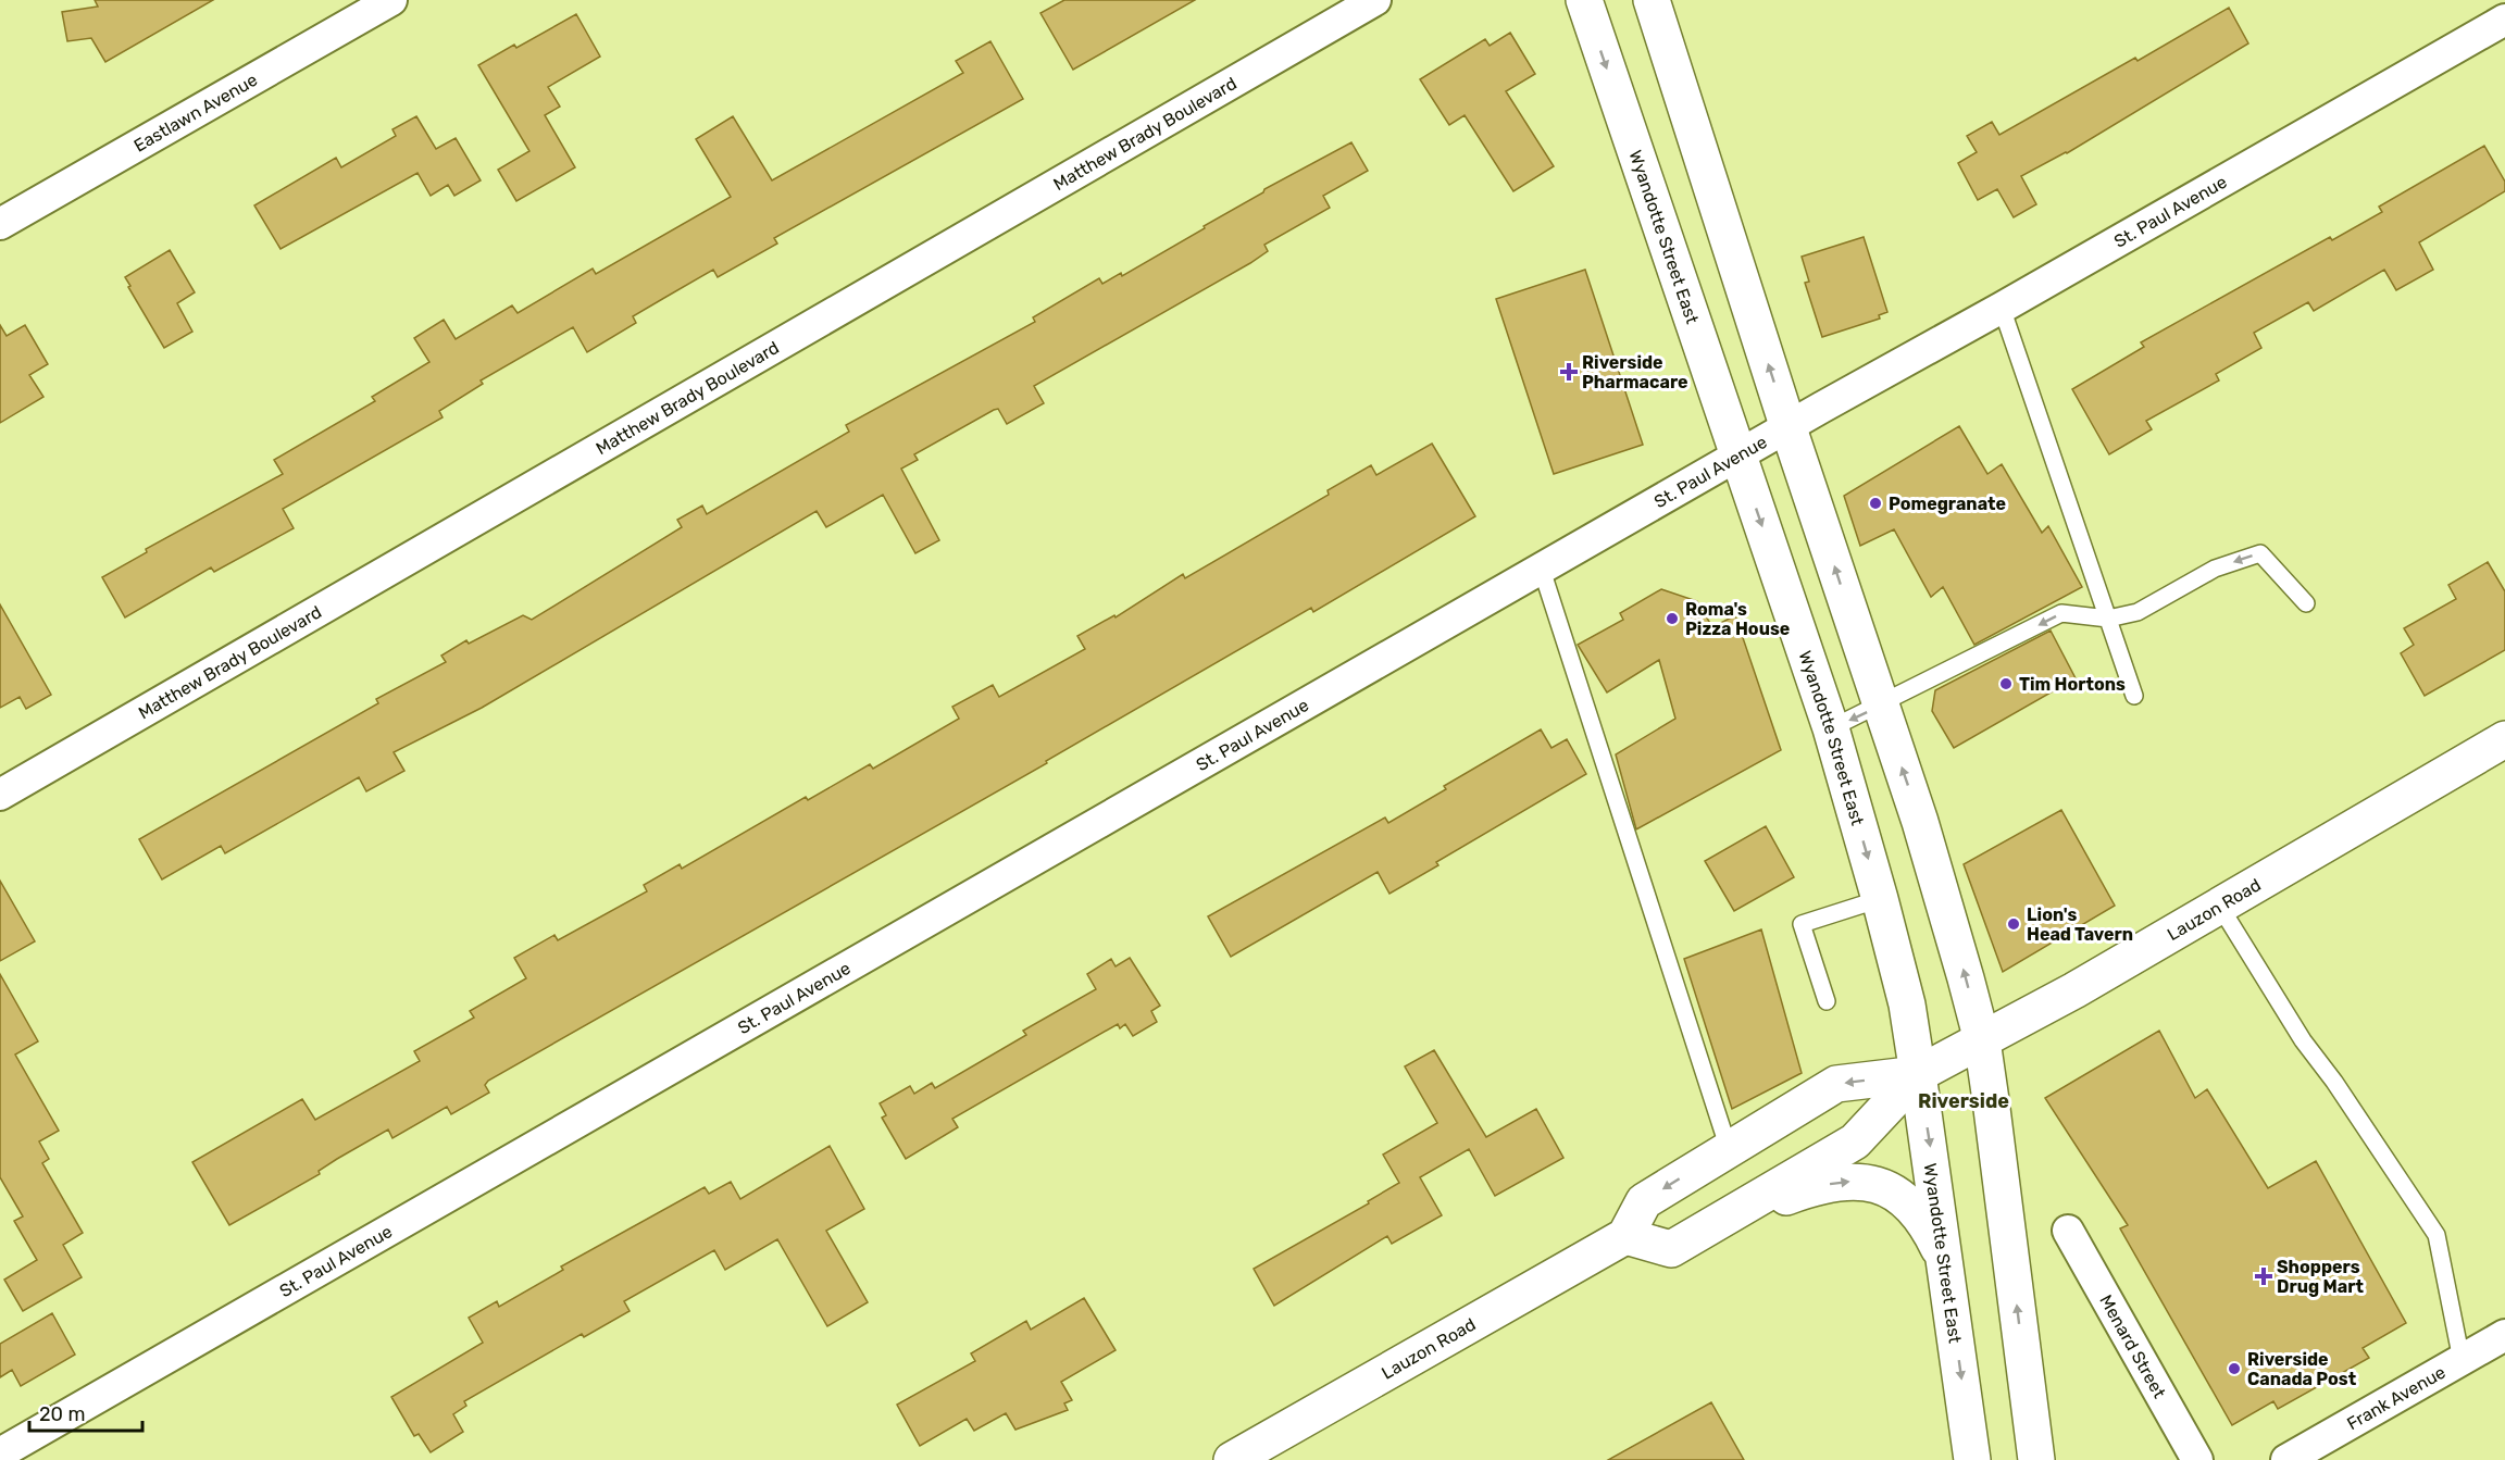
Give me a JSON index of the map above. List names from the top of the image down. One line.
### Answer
{"streets":{"main road":["Wyandotte Street East","Lauzon Road"],"street":["Eastlawn Avenue","Matthew Brady Boulevard","St. Paul Avenue","Menard Street","Frank Avenue"]},"crossings":[["St. Paul Avenue","Wyandotte Street East"],["Wyandotte Street East","Lauzon Road"]],"districts":["Riverside"],"places":{"health":["Riverside Pharmacare","Shoppers Drug Mart"],"other":["Pomegranate","Roma's Pizza House","Tim Hortons","Lion's Head Tavern","Riverside Canada Post"]},"scale_bar":"20 m"}
